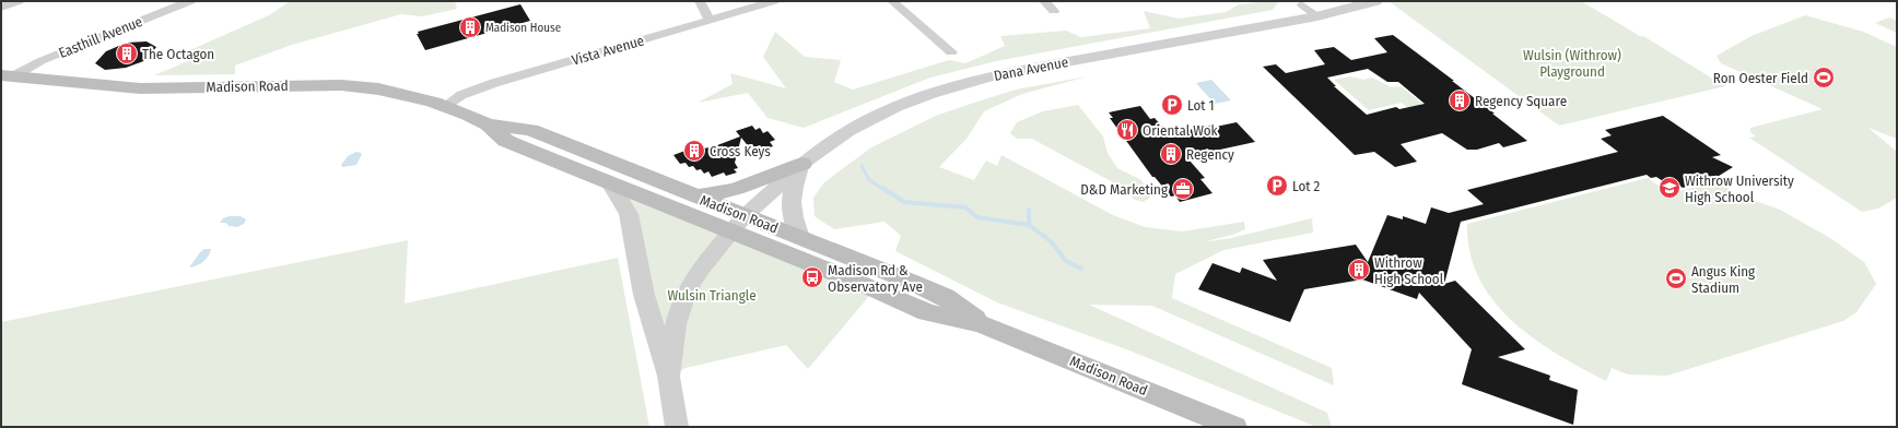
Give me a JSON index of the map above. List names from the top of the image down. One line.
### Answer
{"streets":{"main road":["Madison Road"],"street":["Easthill Avenue","Vista Avenue","Dana Avenue"]},"crossings":[["Easthill Avenue","Madison Road"],["Vista Avenue","Madison Road"],["Dana Avenue","Madison Road"]],"parks":["Wulsin (Withrow) Playground","Wulsin Triangle"],"places":{"building":["Madison House","The Octagon","Regency Square","Cross Keys","Regency","Withrow High School"],"sports":["Ron Oester Field","Angus King Stadium"],"parking":["Lot 1","Lot 2"],"restaurant":["Oriental Wok"],"school or university":["Withrow University High School"],"office":["D&D Marketing"],"bus stop":["Madison Rd & Observatory Ave"]}}
